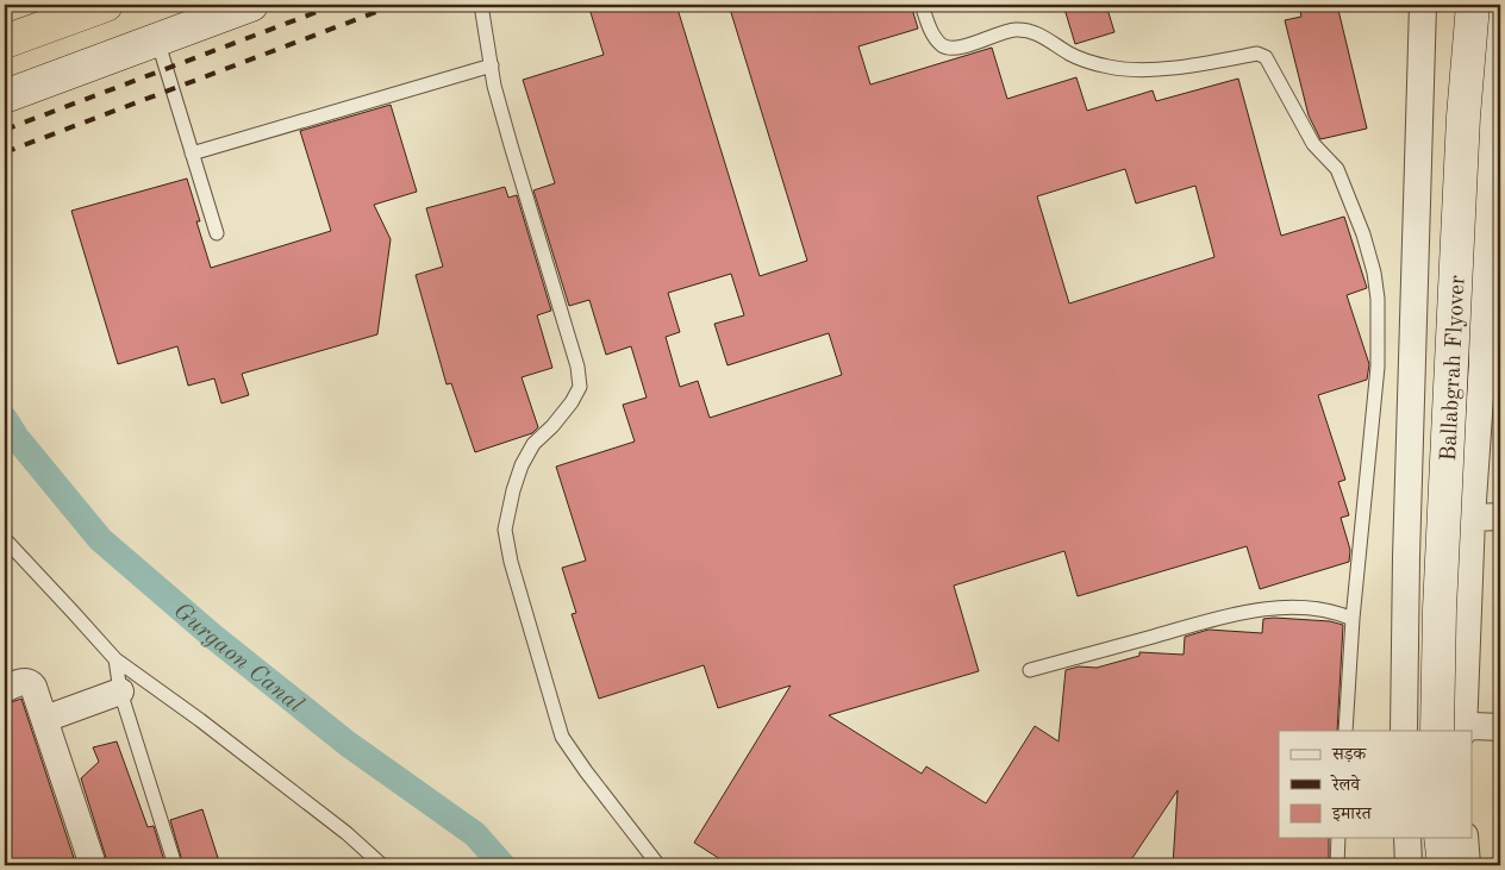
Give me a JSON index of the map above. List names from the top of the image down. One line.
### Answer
{"streets":{"main road":["Ballabgrah Flyover"]},"water":["Gurgaon Canal"],"legend":["सड़क","रेलवे","इमारत"]}
